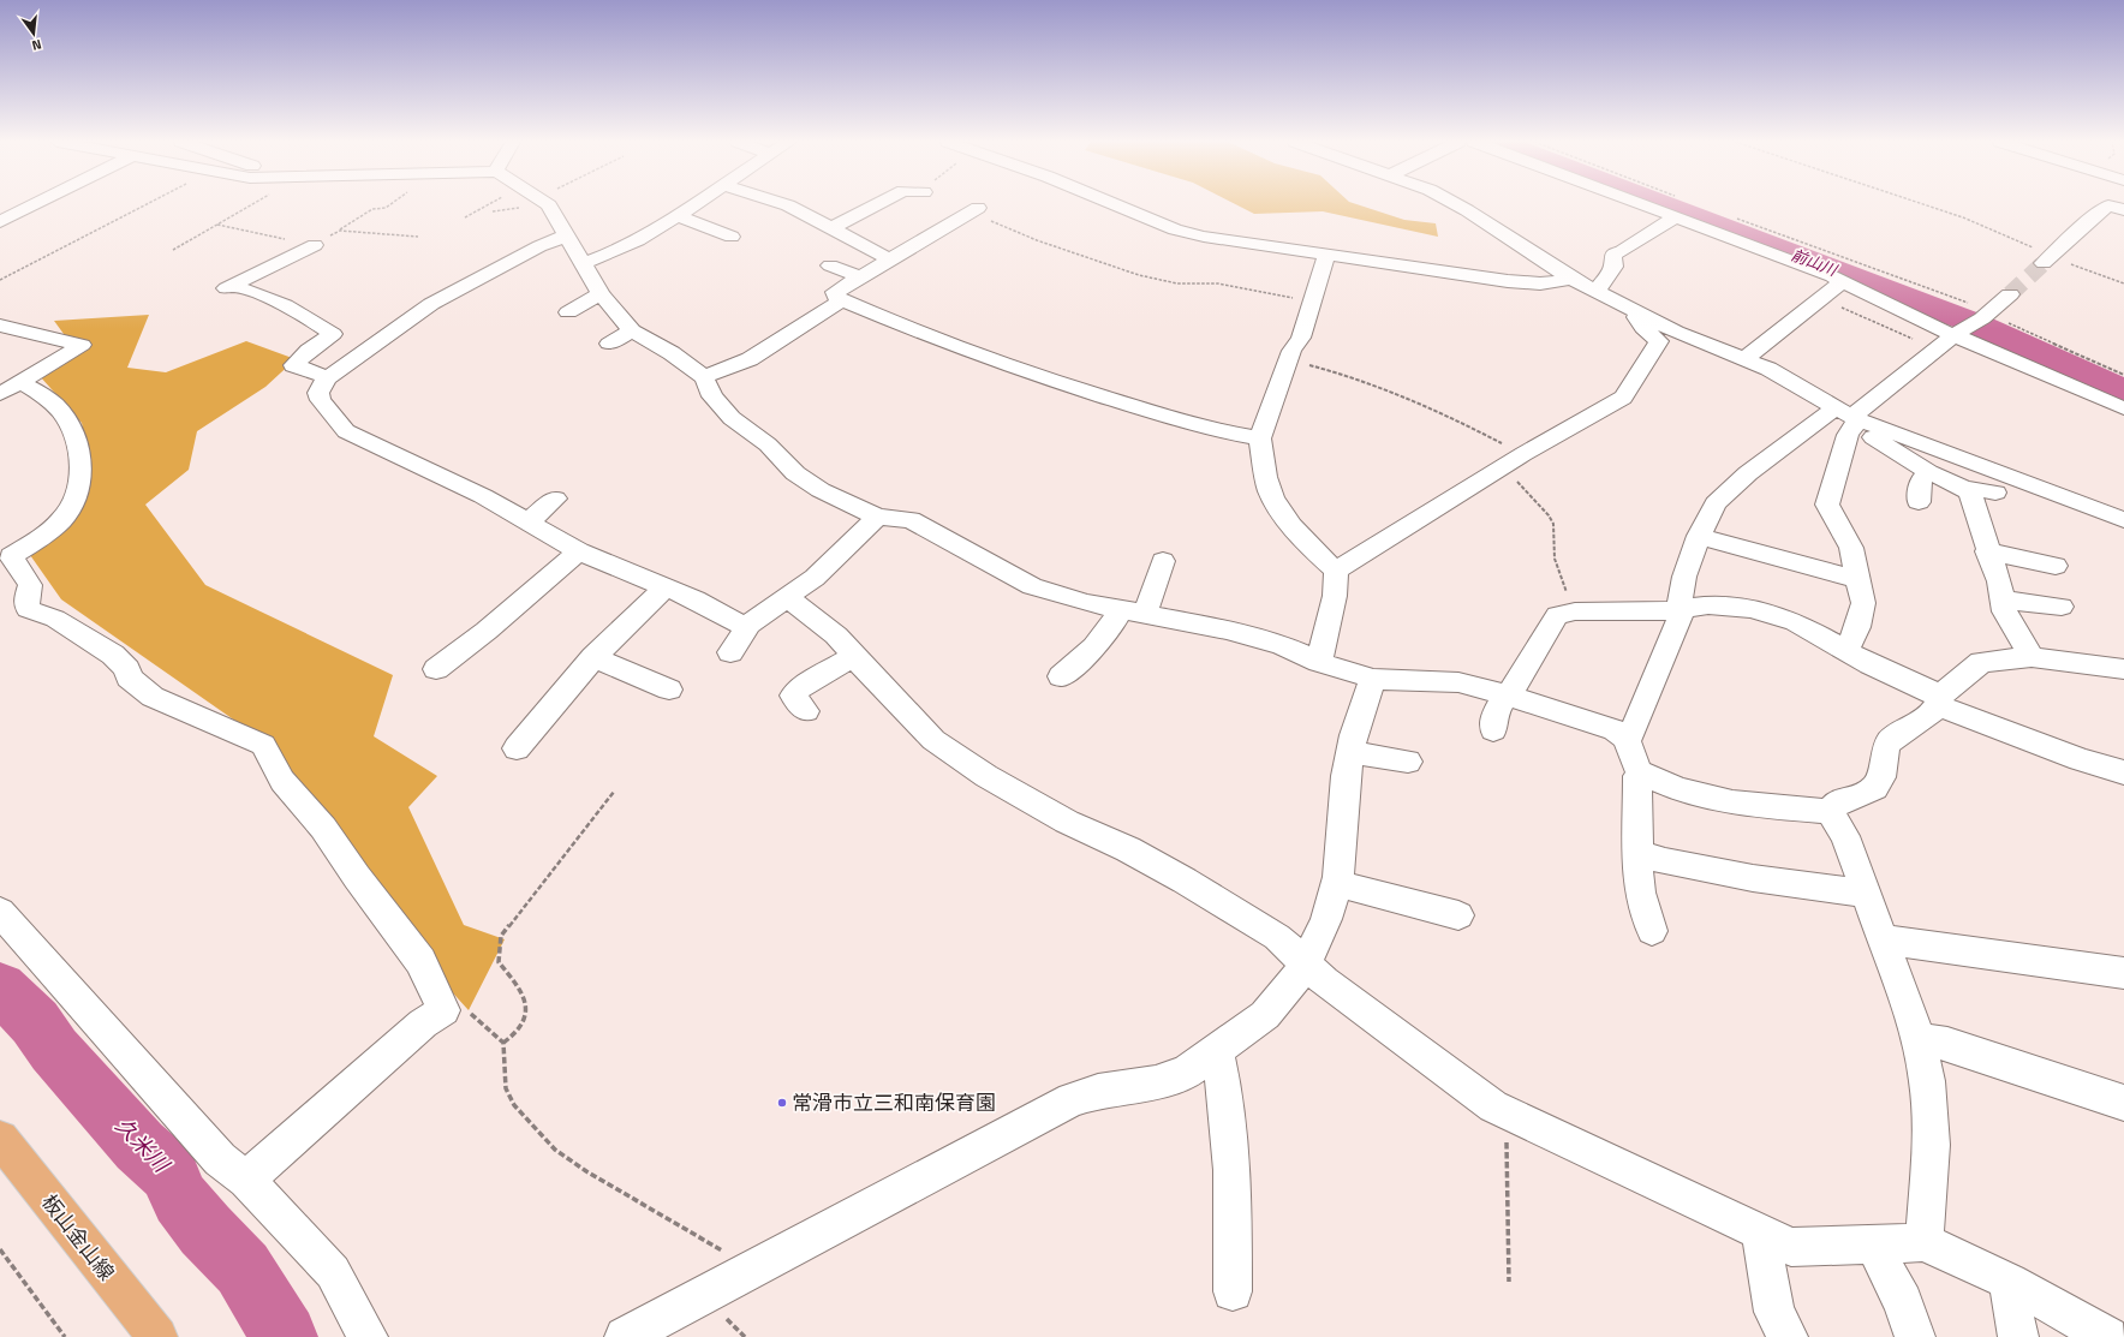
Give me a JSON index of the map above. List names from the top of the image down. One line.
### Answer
{"streets":{"main road":["板山金山線"]},"water":["前山川","久米川"],"places":["常滑市立三和南保育園"],"north":"bottom"}
